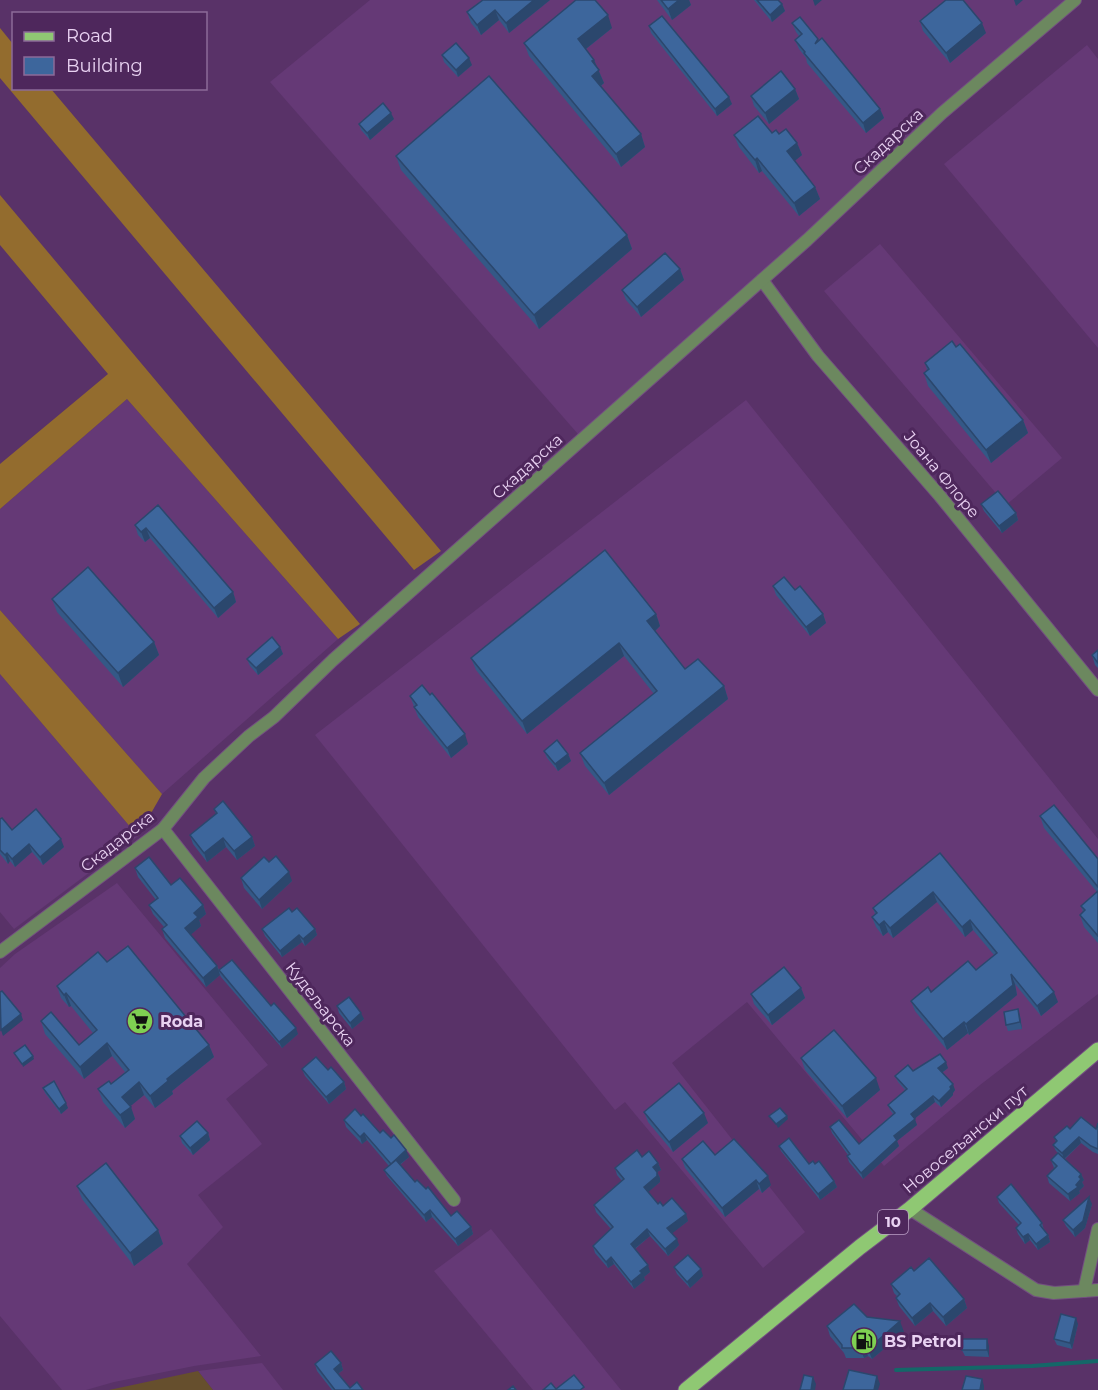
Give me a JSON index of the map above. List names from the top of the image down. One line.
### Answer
{"streets":{"main road":["Новосељански пут","10"],"street":["Скадарска","Јоана Флоре","Кудељарска"]},"crossings":[["Скадарска","Јоана Флоре"],["Скадарска","Кудељарска"]],"places":{"supermarket":["Roda"],"fuel station":["BS Petrol"]},"legend":["Road","Building"]}
